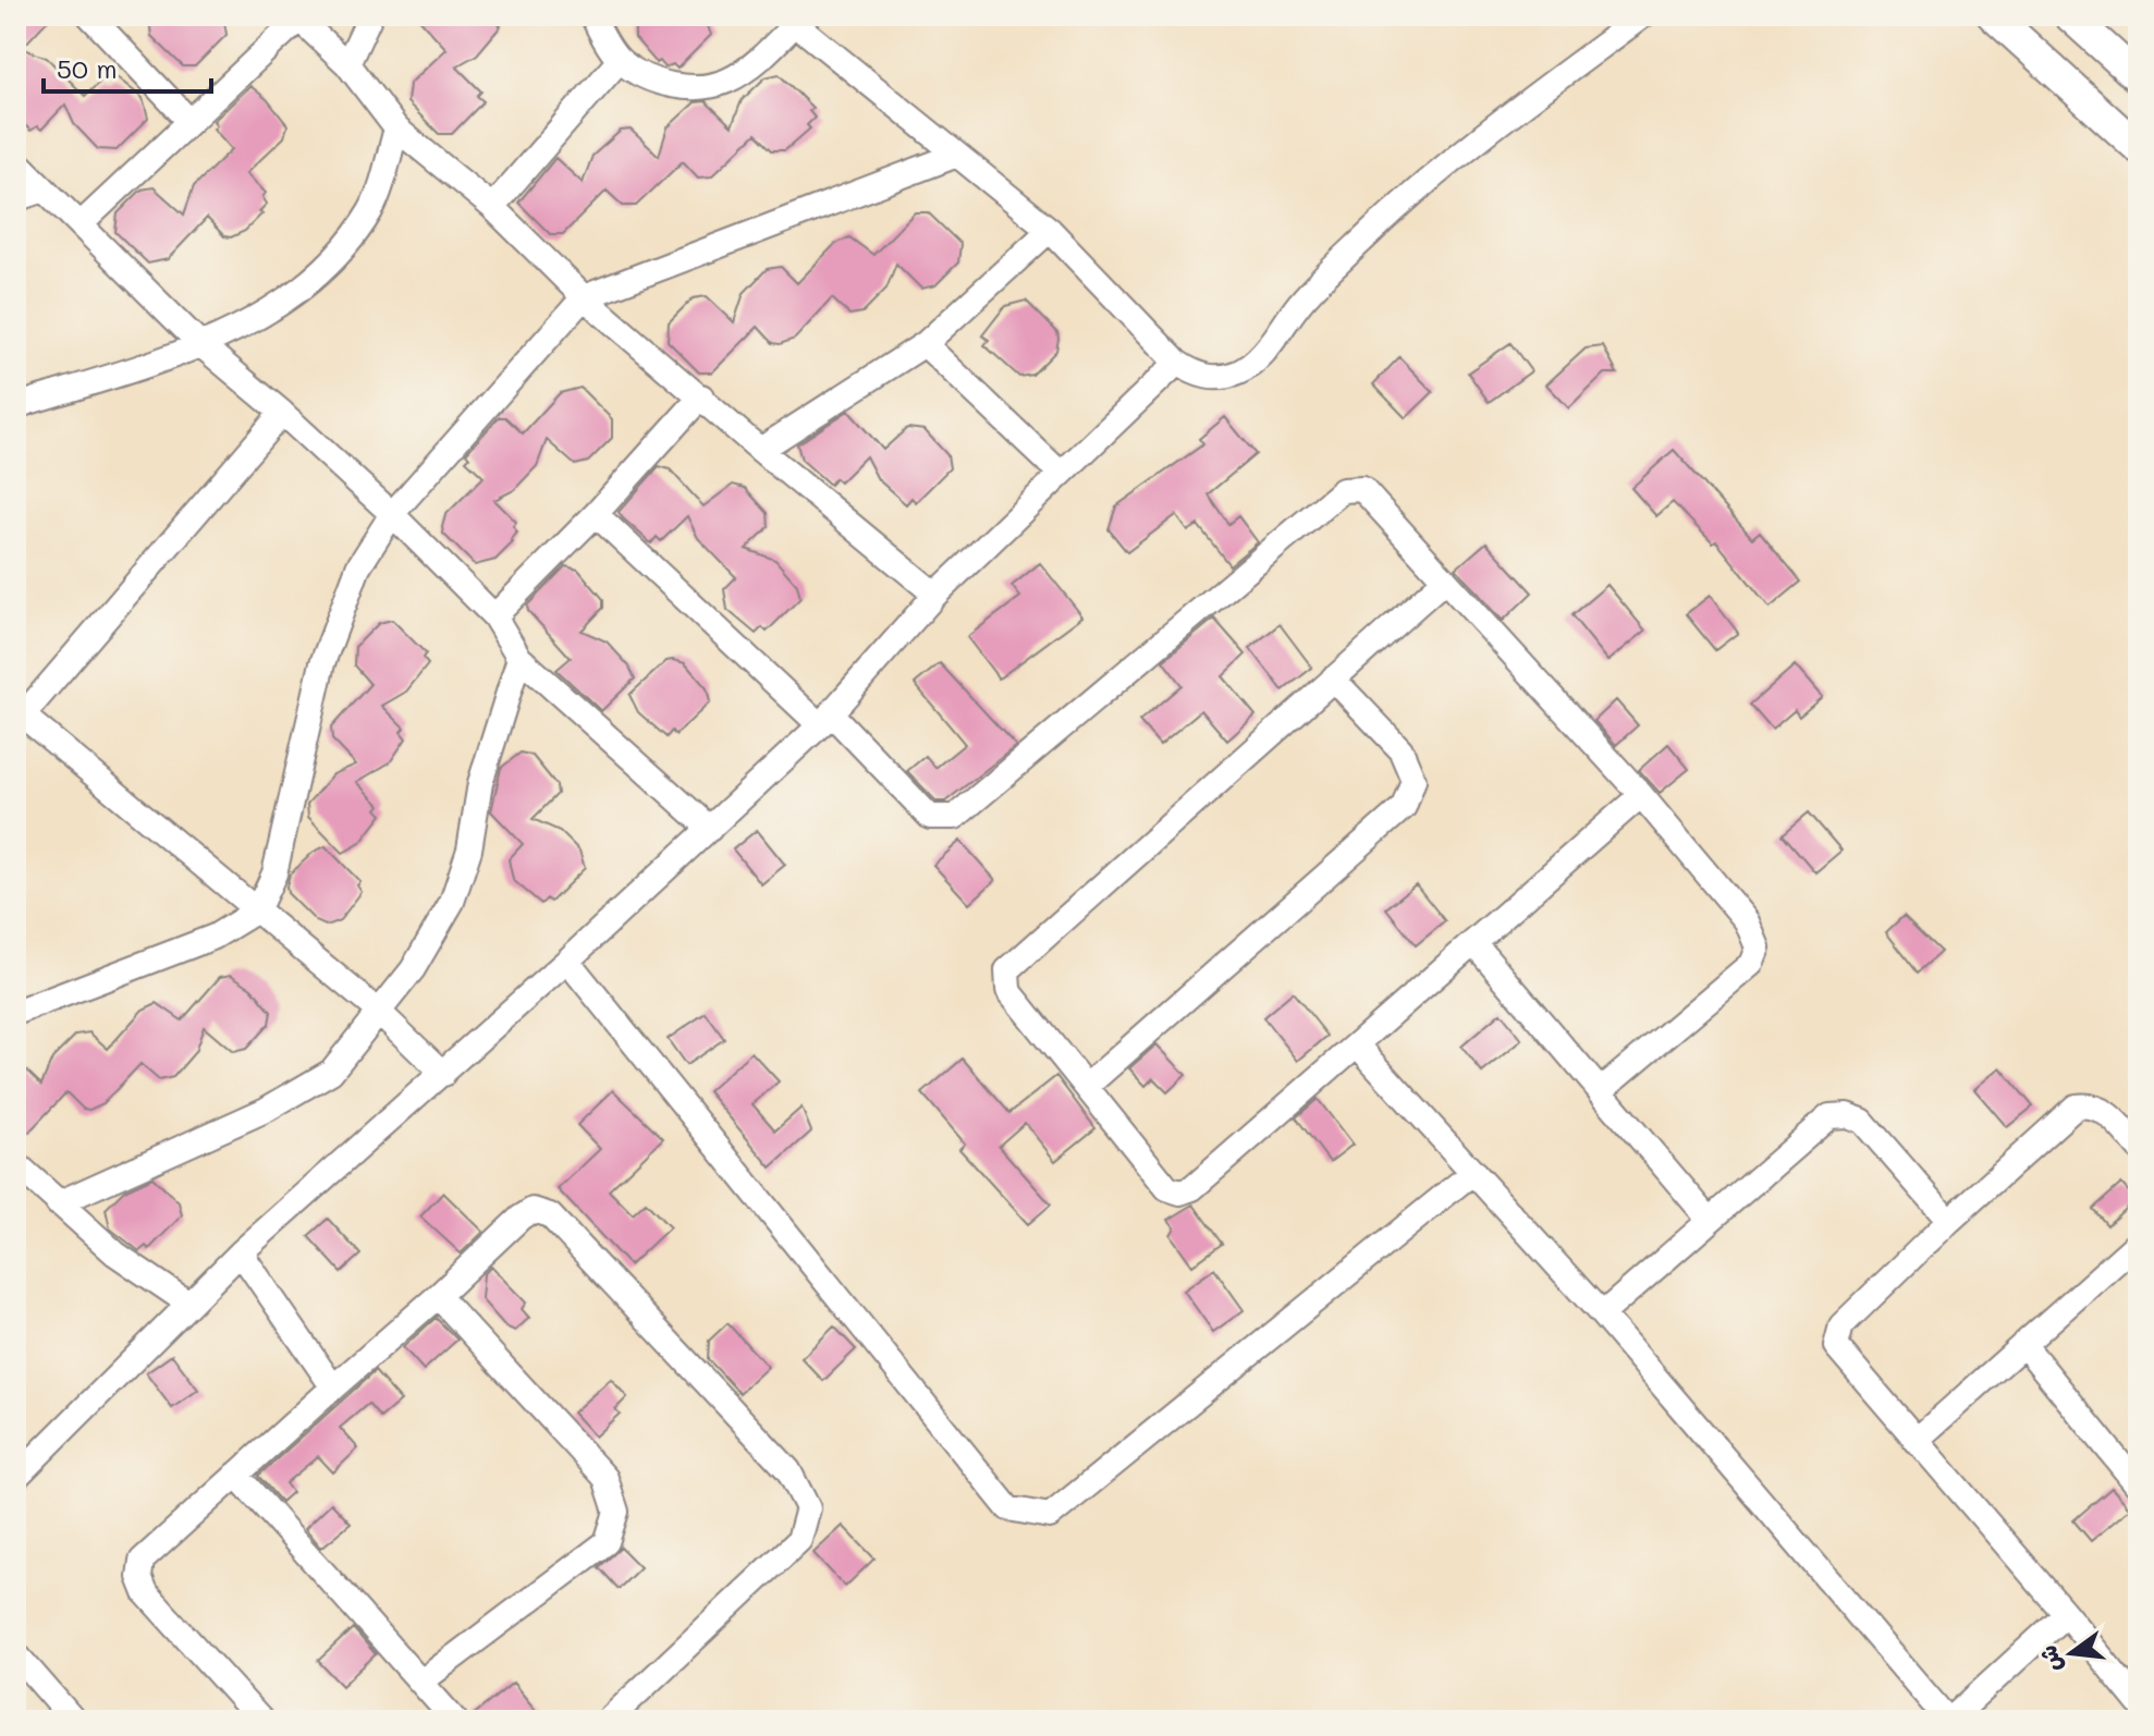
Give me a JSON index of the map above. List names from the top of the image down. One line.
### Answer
{"scale_bar":"50 m","north":"left"}
